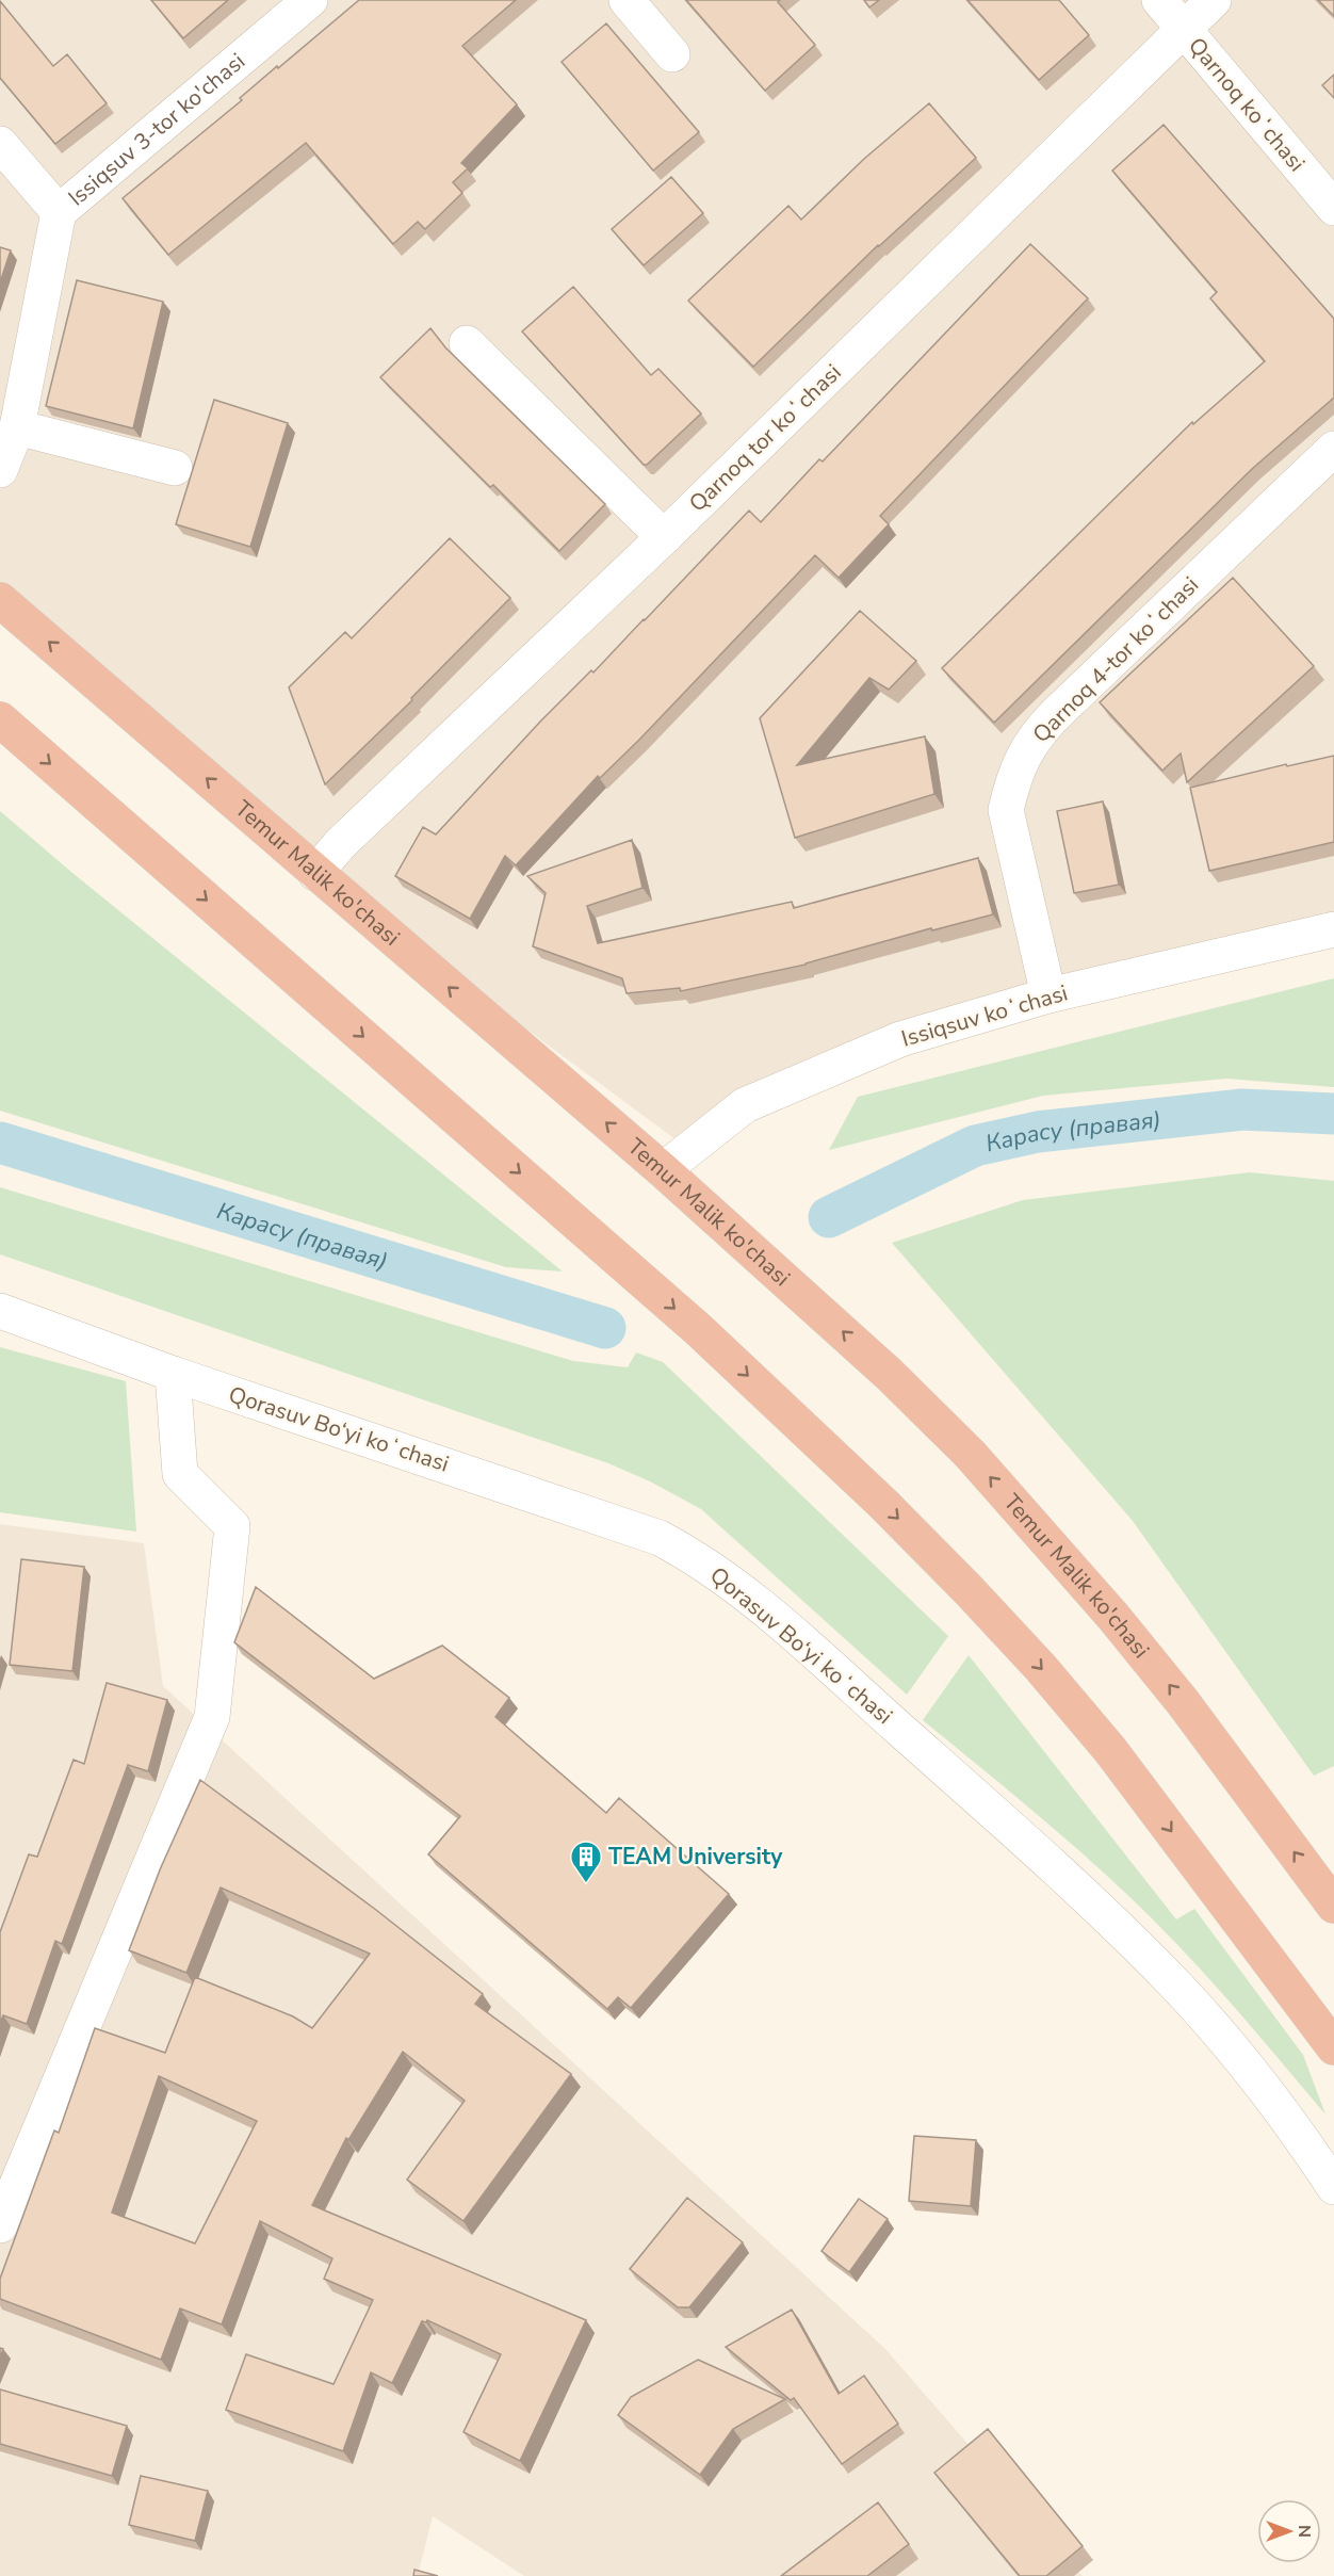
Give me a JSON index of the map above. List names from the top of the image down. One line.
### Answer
{"streets":{"highway":["Temur Malik ko'chasi"],"street":["Qarnoq koʻchasi","Issiqsuv 3-tor ko'chasi","Qarnoq tor koʻchasi","Qarnoq 4-tor koʻchasi","Issiqsuv koʻchasi","Qorasuv Bo‘yi koʻchasi"]},"crossings":[["Qarnoq koʻchasi","Qarnoq tor koʻchasi"],["Qarnoq tor koʻchasi","Temur Malik ko'chasi"],["Qarnoq 4-tor koʻchasi","Issiqsuv koʻchasi"],["Temur Malik ko'chasi","Issiqsuv koʻchasi"]],"water":["Карасу (правая)"],"places":{"building":["TEAM University"]},"north":"right"}
